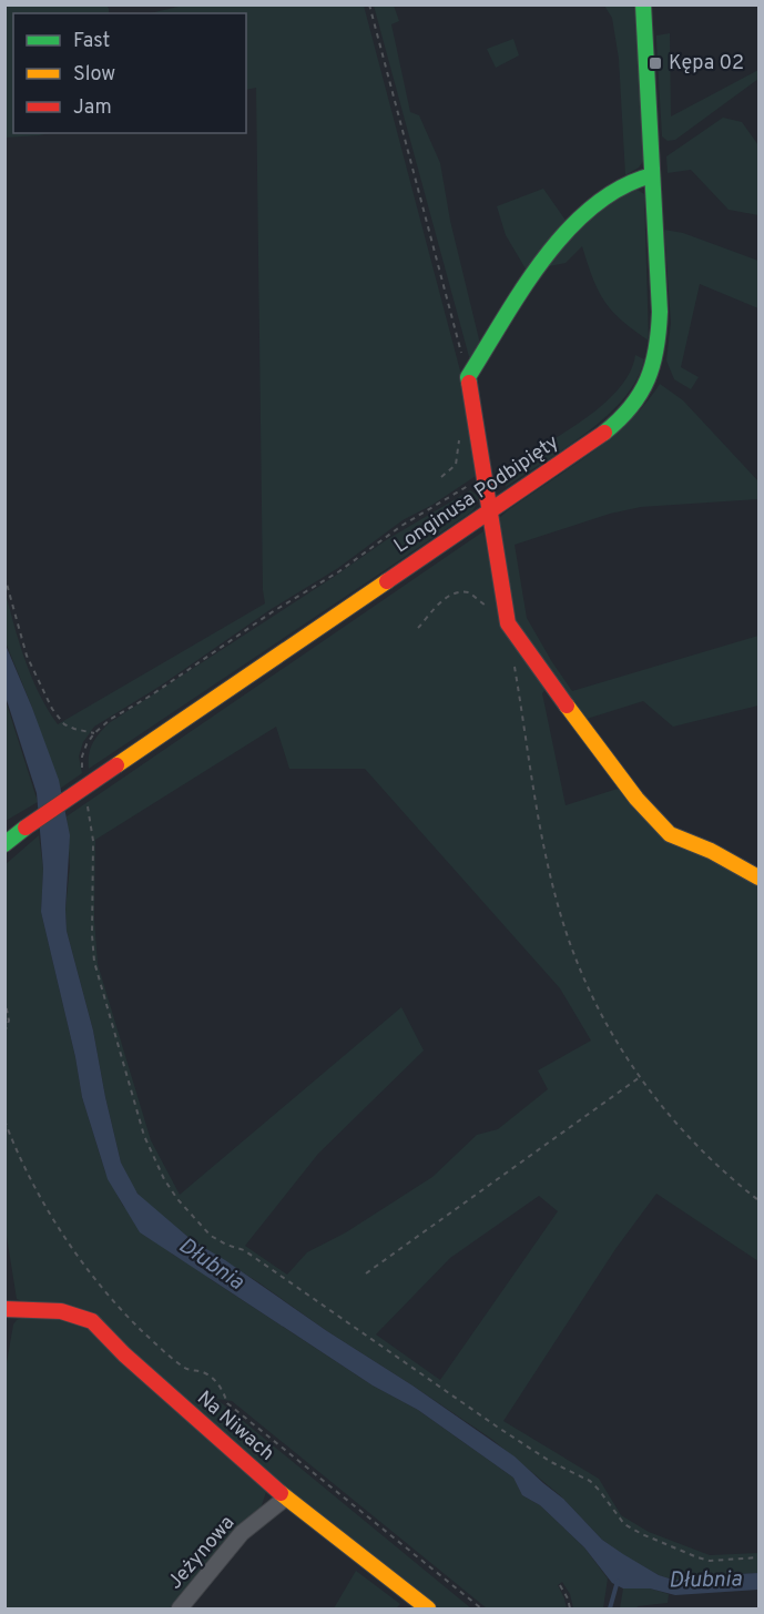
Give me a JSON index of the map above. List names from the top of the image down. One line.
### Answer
{"streets":{"street":["Longinusa Podbipięty","Na Niwach","Jeżynowa"]},"crossings":[["Na Niwach","Jeżynowa"]],"water":["Dłubnia"],"places":{"transit":["Kępa 02"]},"legend":["Fast","Slow","Jam"]}
